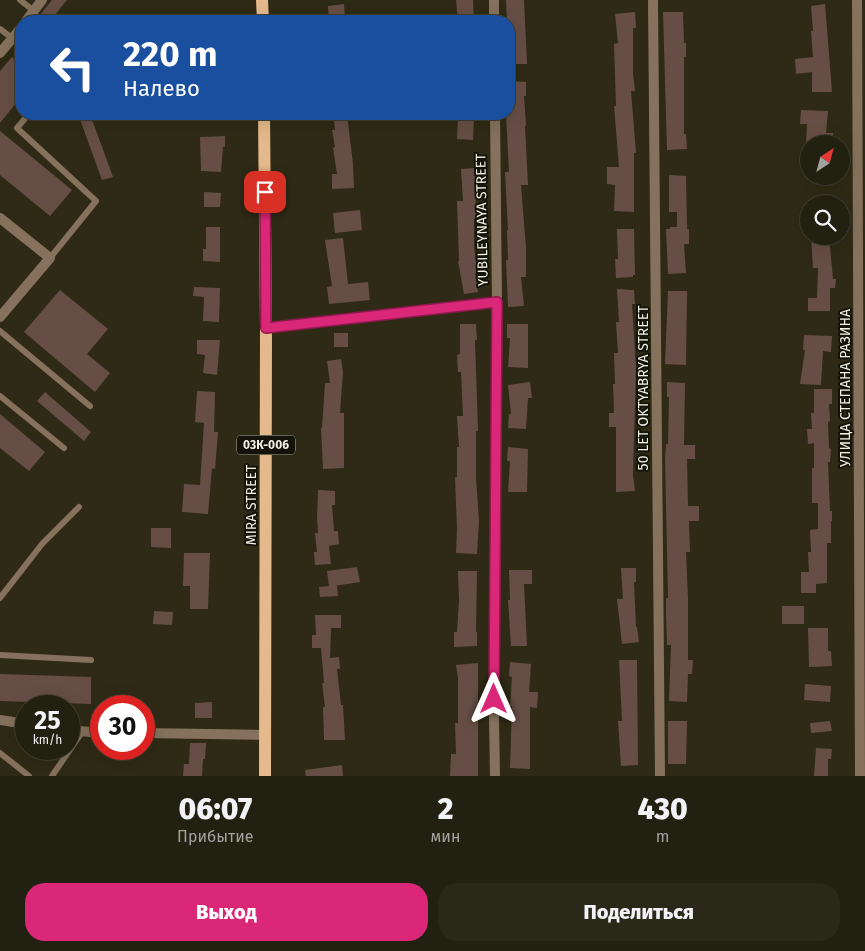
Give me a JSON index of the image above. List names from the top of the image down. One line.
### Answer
{"streets":{"main road":["03К-006","MIRA STREET"],"street":["YUBILEYNAYA STREET","50 LET OKTYABRYA STREET","УЛИЦА СТЕПАНА РАЗИНА"]},"north":"top right","page":{"turn":["220 m","Налево"],"speed":"25 km/h","limit":"30","eta":["06:07","Прибытие","2","мин","430","m"],"buttons":["Выход","Поделиться"]}}
